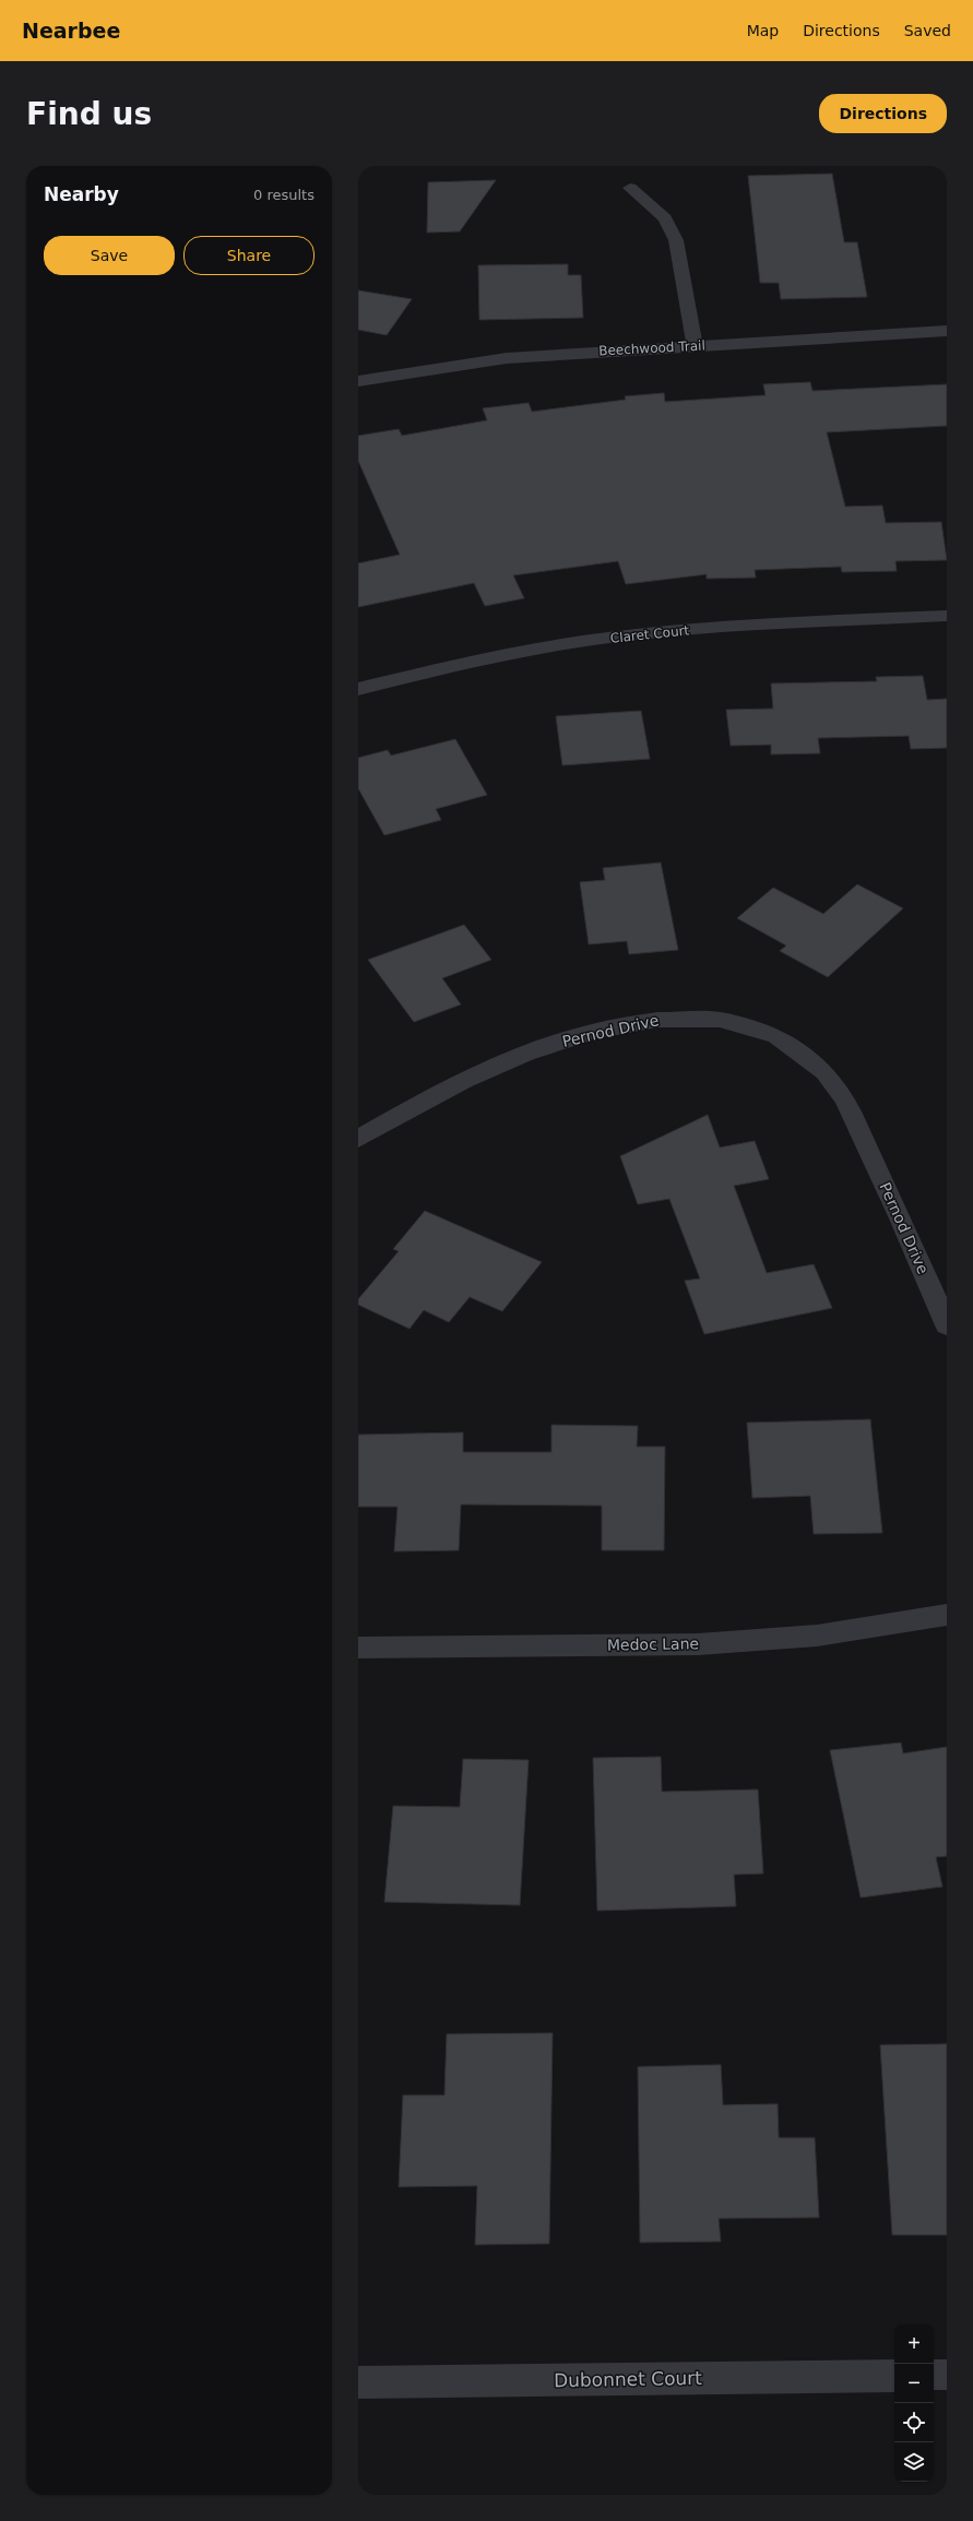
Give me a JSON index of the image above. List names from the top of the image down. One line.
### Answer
{"streets":{"street":["Beechwood Trail","Claret Court","Pernod Drive","Medoc Lane","Dubonnet Court"]},"page":{"header":"Nearbee","nav":["Map","Directions","Saved"],"buttons":["Directions",["Save","Share"]],"title":"Find us","heading":["Nearby","0 results"],"map_buttons":["+","−"]}}
